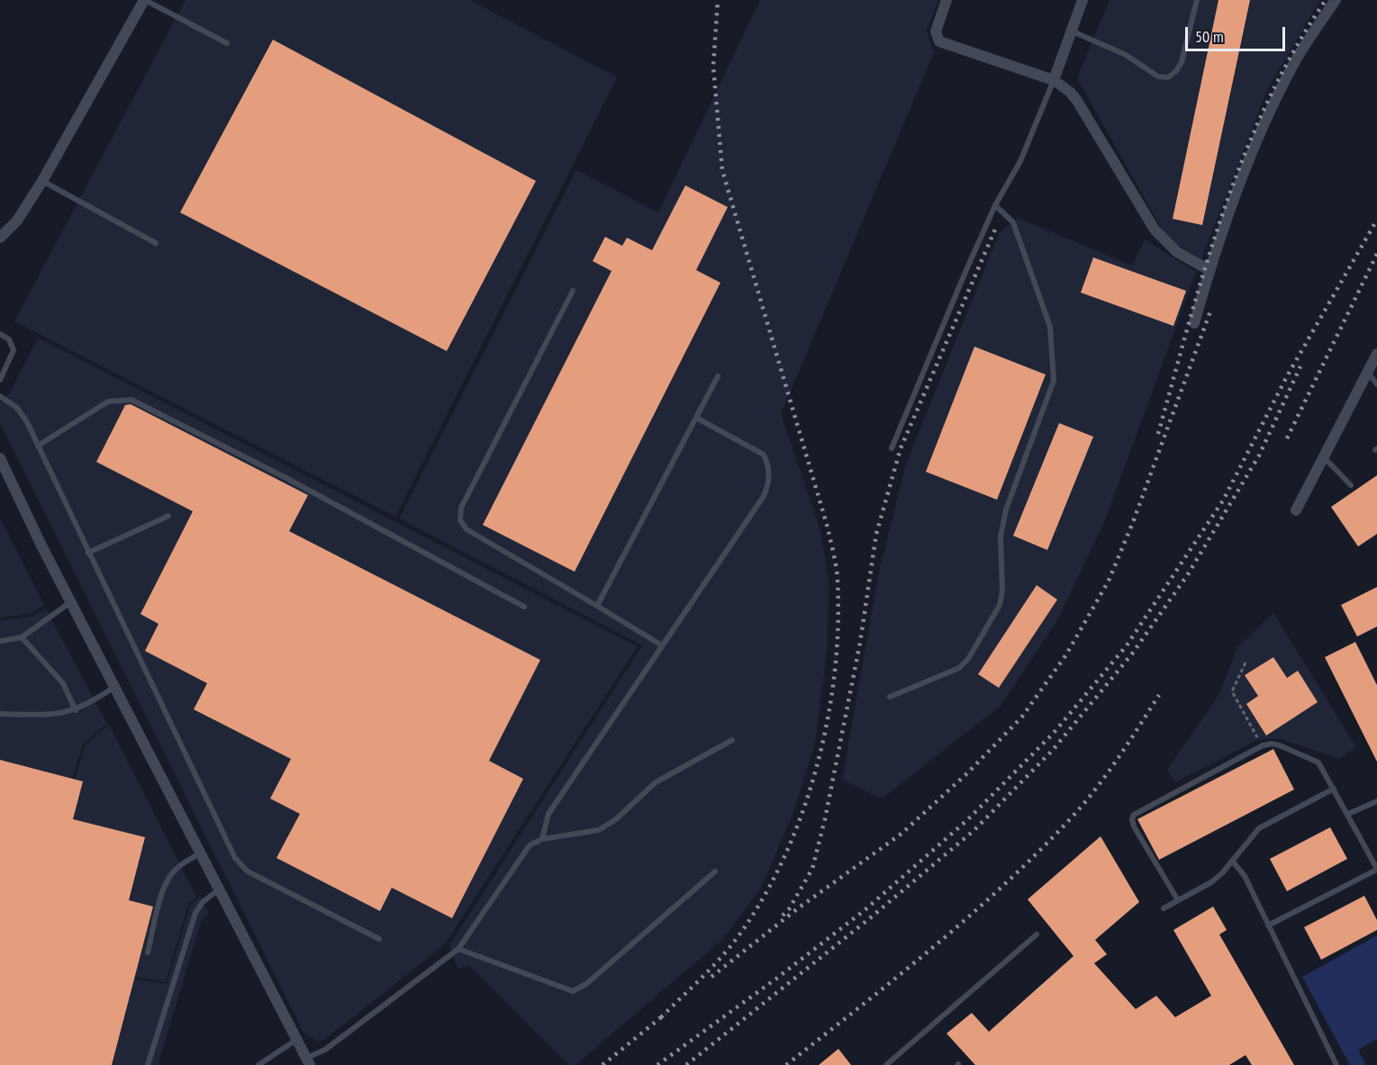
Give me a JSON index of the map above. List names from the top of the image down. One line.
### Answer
{"scale_bar":"50 m"}
